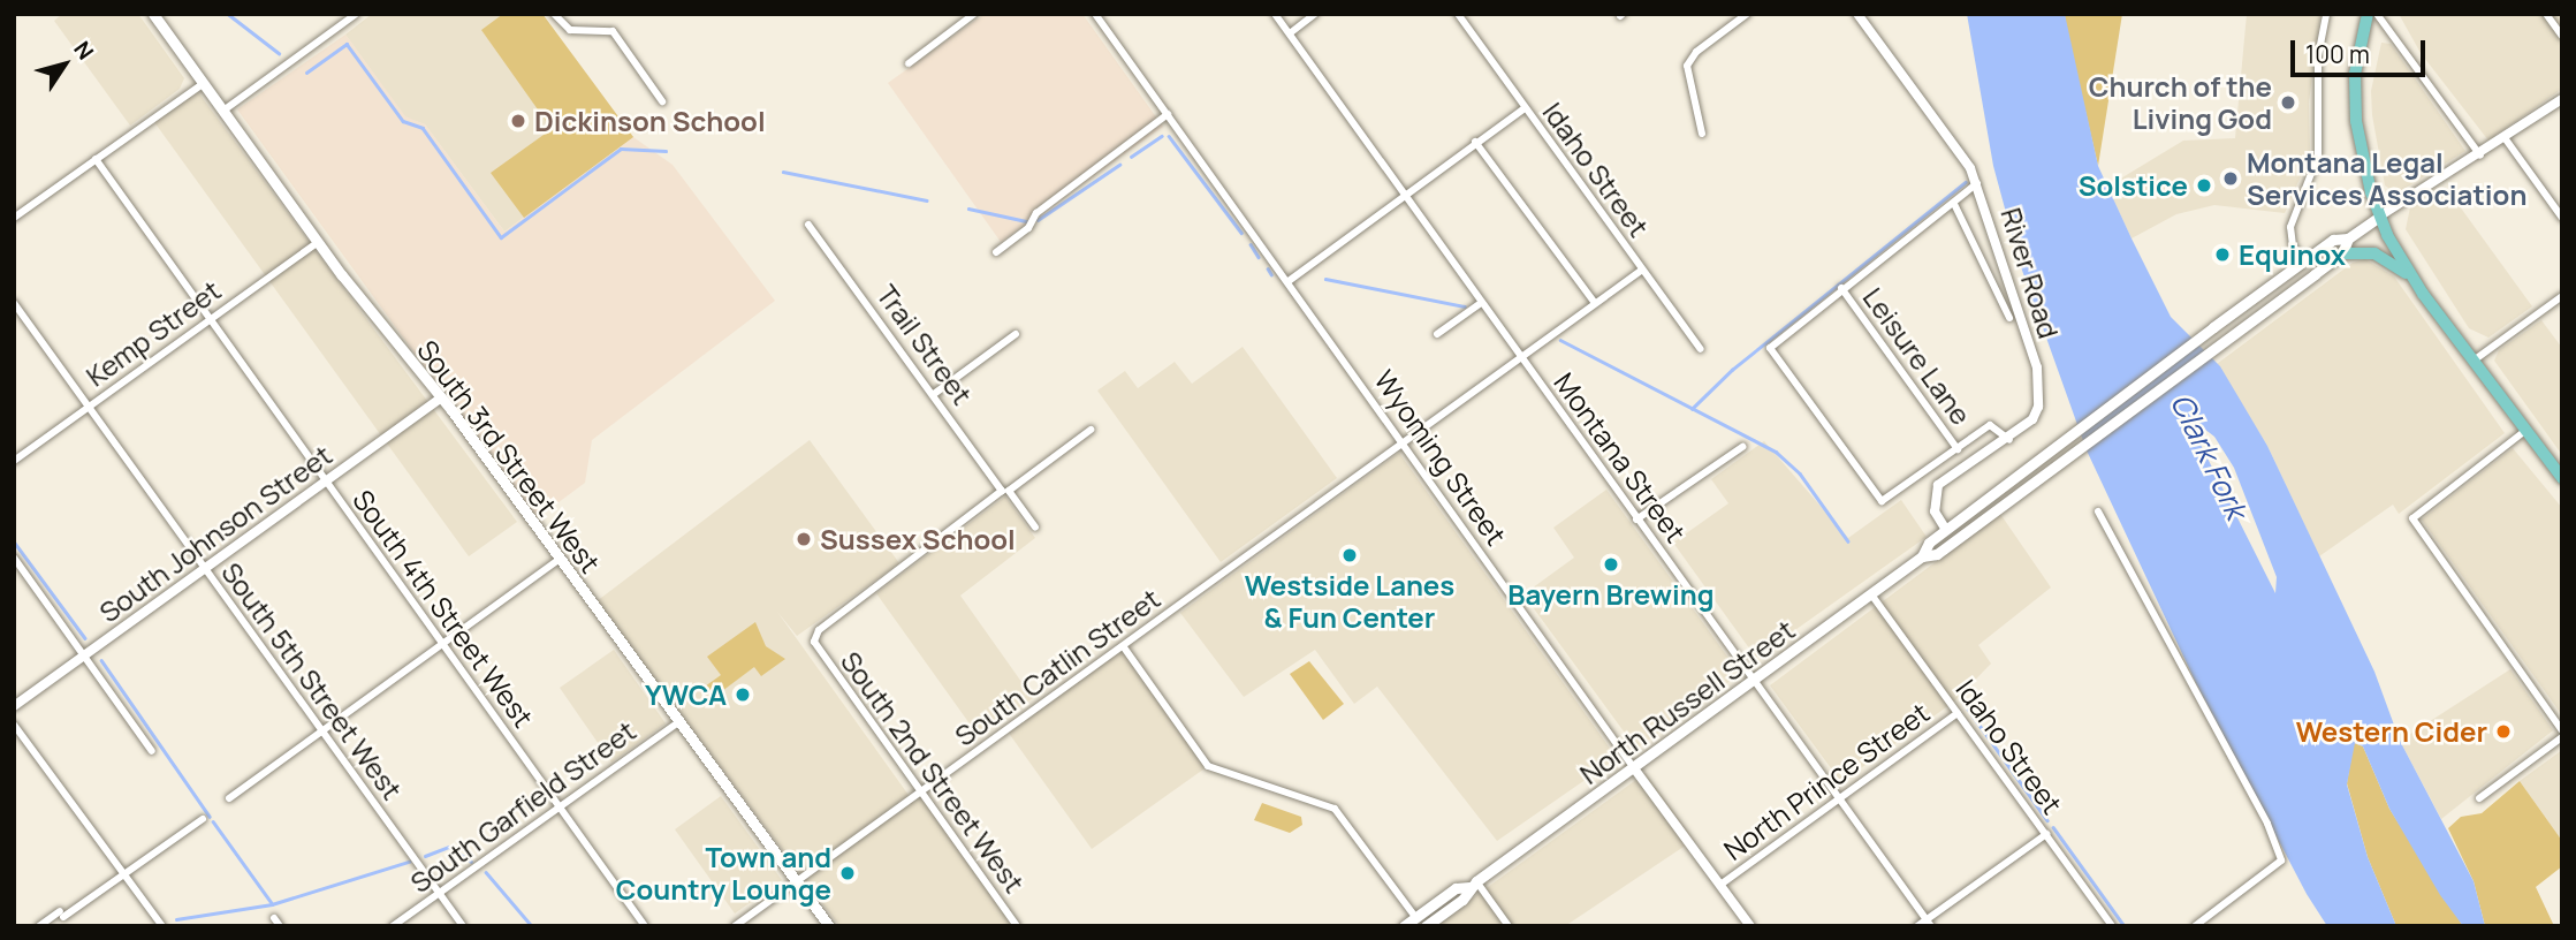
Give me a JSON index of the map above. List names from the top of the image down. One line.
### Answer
{"streets":{"main road":["South 3rd Street West","North Russell Street"],"street":["Idaho Street","River Road","Kemp Street","Trail Street","Leisure Lane","Wyoming Street","Montana Street","South Johnson Street","South 4th Street West","South Catlin Street","South 5th Street West","South 2nd Street West","North Prince Street","South Garfield Street"]},"crossings":[["Idaho Street","South Catlin Street"],["Idaho Street","North Russell Street"],["Idaho Street","North Prince Street"],["River Road","North Russell Street"],["Kemp Street","South 3rd Street West"],["Kemp Street","South 4th Street West"],["Kemp Street","South 5th Street West"],["Trail Street","South 2nd Street West"],["South 3rd Street West","South Johnson Street"],["South 3rd Street West","South Catlin Street"],["South 3rd Street West","South Garfield Street"],["Wyoming Street","South Catlin Street"],["Wyoming Street","North Russell Street"],["Wyoming Street","North Prince Street"],["Montana Street","South Catlin Street"],["Montana Street","North Russell Street"],["Montana Street","North Prince Street"],["South Johnson Street","South 4th Street West"],["South Johnson Street","South 5th Street West"],["South 4th Street West","South Garfield Street"],["South Catlin Street","South 2nd Street West"],["South 5th Street West","South Garfield Street"]],"water":["Clark Fork"],"places":["Church of the Living God","Dickinson School","Montana Legal Services Association","Solstice","Equinox","Sussex School","Westside Lanes & Fun Center","Bayern Brewing","YWCA","Western Cider","Town and Country Lounge"],"scale_bar":"100 m","north":"top right"}
